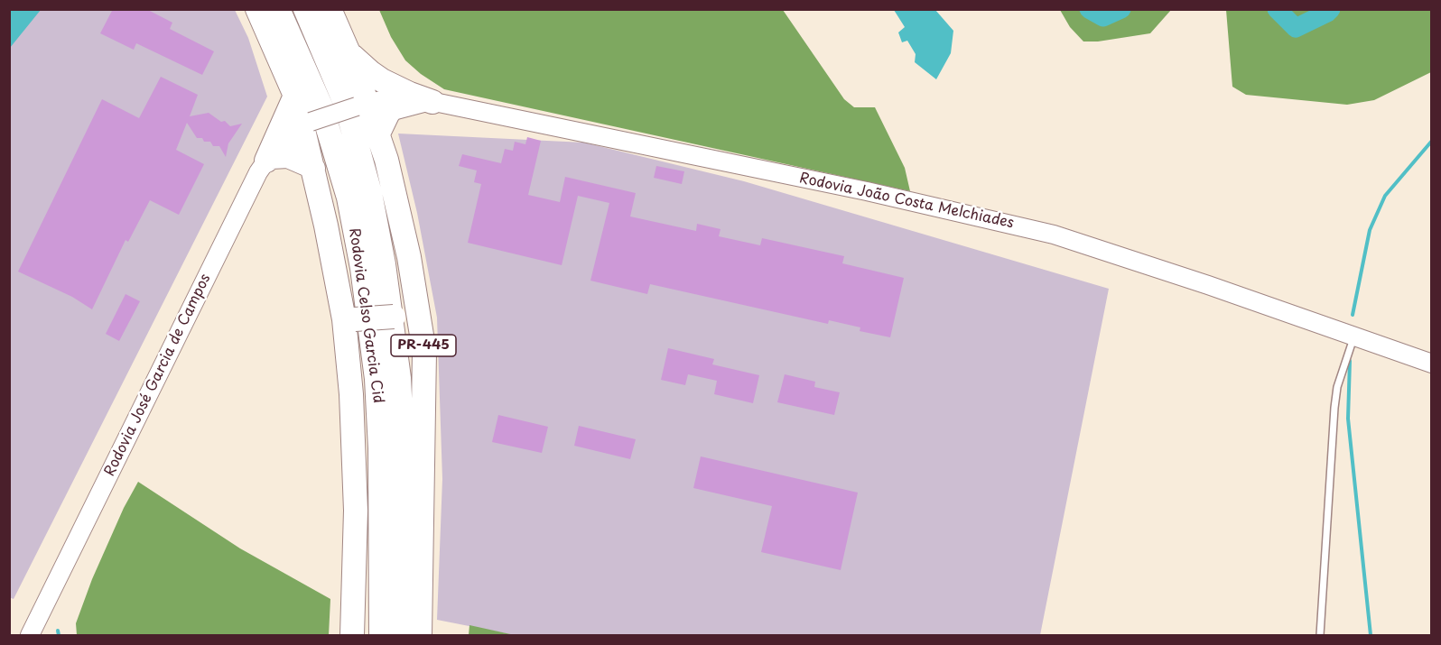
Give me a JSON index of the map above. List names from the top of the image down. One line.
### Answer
{"streets":{"highway":["Rodovia Celso Garcia Cid","PR-445"],"street":["Rodovia João Costa Melchiades","Rodovia José Garcia de Campos"]},"crossings":[["Rodovia João Costa Melchiades","Rodovia Celso Garcia Cid"],["Rodovia João Costa Melchiades","PR-445"],["Rodovia João Costa Melchiades","Rodovia José Garcia de Campos"],["Rodovia Celso Garcia Cid","Rodovia José Garcia de Campos"]]}
